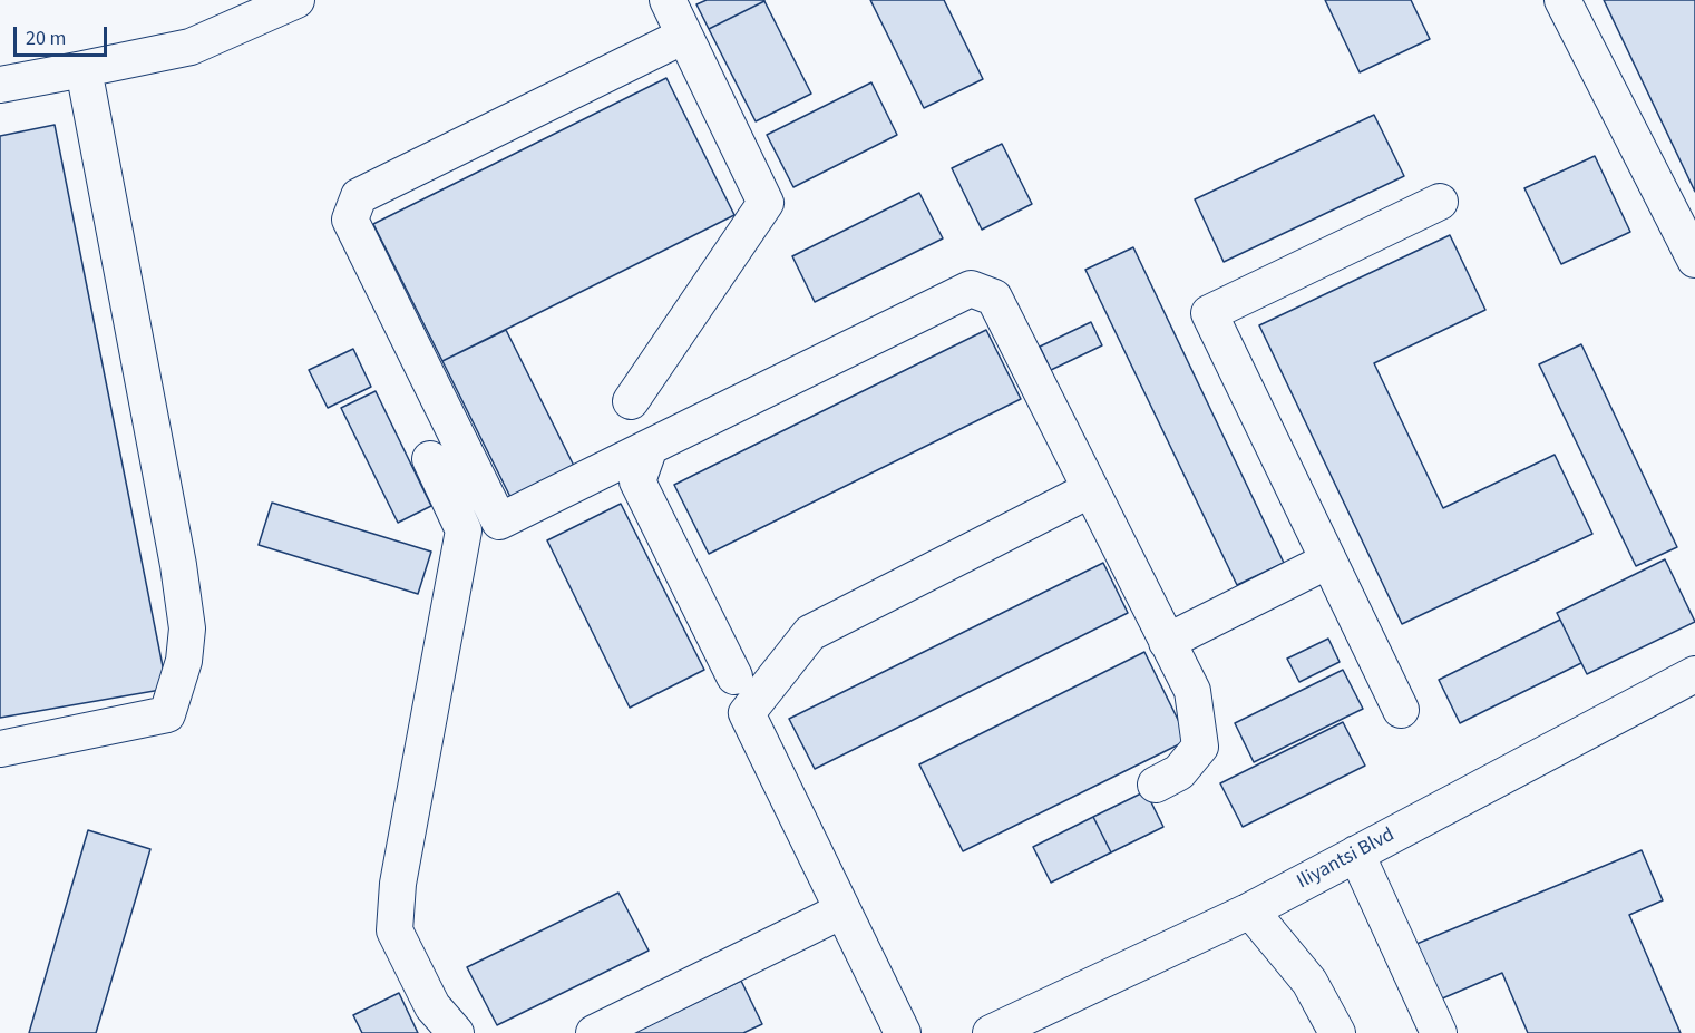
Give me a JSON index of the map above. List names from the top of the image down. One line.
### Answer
{"streets":{"street":["Iliyantsi Blvd"]},"scale_bar":"20 m"}
